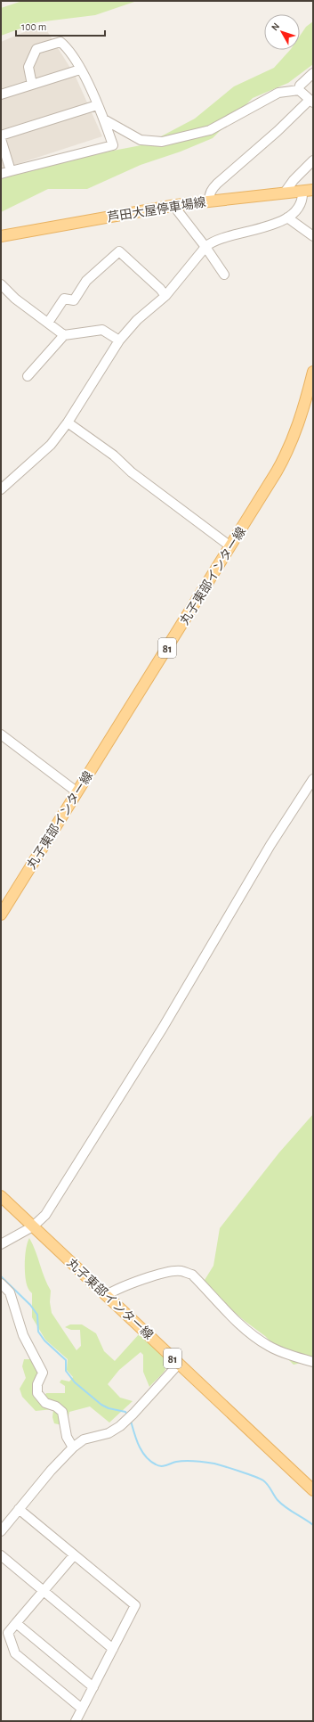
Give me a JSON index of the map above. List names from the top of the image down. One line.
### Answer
{"streets":{"main road":["芦田大屋停車場線","丸子東部インター線","81"]},"scale_bar":"100 m","north":"top left"}
